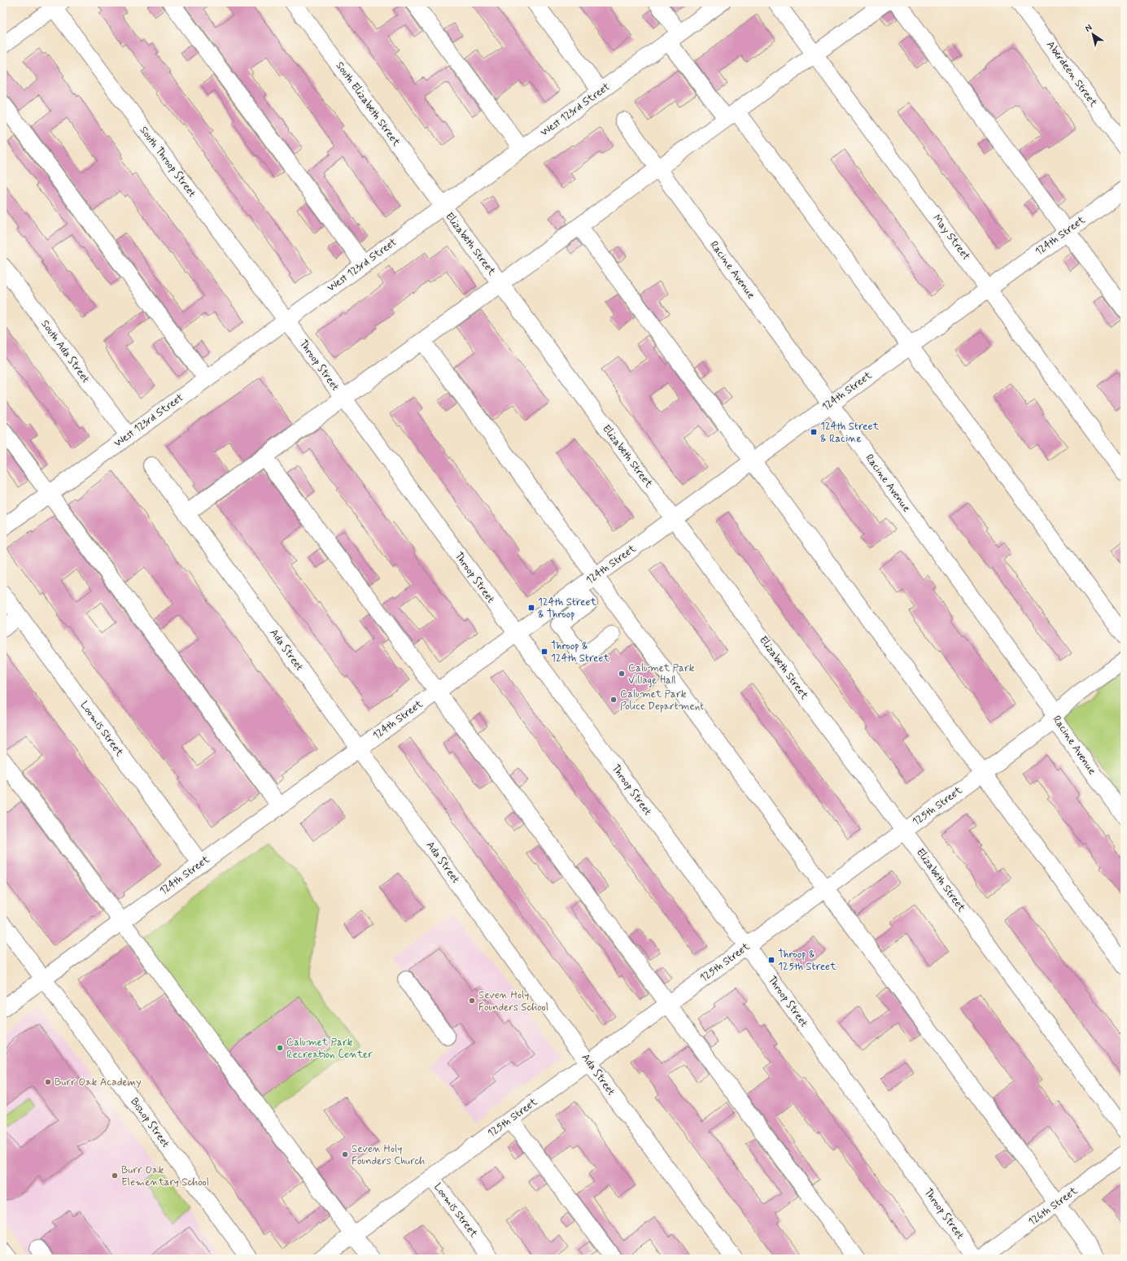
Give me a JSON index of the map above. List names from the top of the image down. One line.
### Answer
{"streets":{"street":["Aberdeen Street","South Elizabeth Street","West 123rd Street","South Throop Street","124th Street","May Street","Elizabeth Street","Racine Avenue","South Ada Street","Throop Street","Ada Street","Loomis Street","125th Street","Bishop Street","126th Street"]},"crossings":[["South Elizabeth Street","West 123rd Street"],["South Elizabeth Street","Elizabeth Street"],["West 123rd Street","South Throop Street"],["West 123rd Street","Elizabeth Street"],["West 123rd Street","South Ada Street"],["West 123rd Street","Throop Street"],["South Throop Street","Throop Street"],["124th Street","May Street"],["124th Street","Elizabeth Street"],["124th Street","Racine Avenue"],["124th Street","Throop Street"],["124th Street","Ada Street"],["124th Street","Loomis Street"],["124th Street","Bishop Street"],["Elizabeth Street","125th Street"],["Racine Avenue","125th Street"],["Throop Street","125th Street"],["Ada Street","125th Street"],["Loomis Street","125th Street"]],"places":{"transit":["124th Street & Racine","124th Street & Throop","Throop & 124th Street","Throop & 125th Street"],"other":["Calumet Park Village Hall","Calumet Park Police Department","Seven Holy Founders School","Calumet Park Recreation Center","Burr Oak Academy","Seven Holy Founders Church","Burr Oak Elementary School"]},"north":"top left"}
